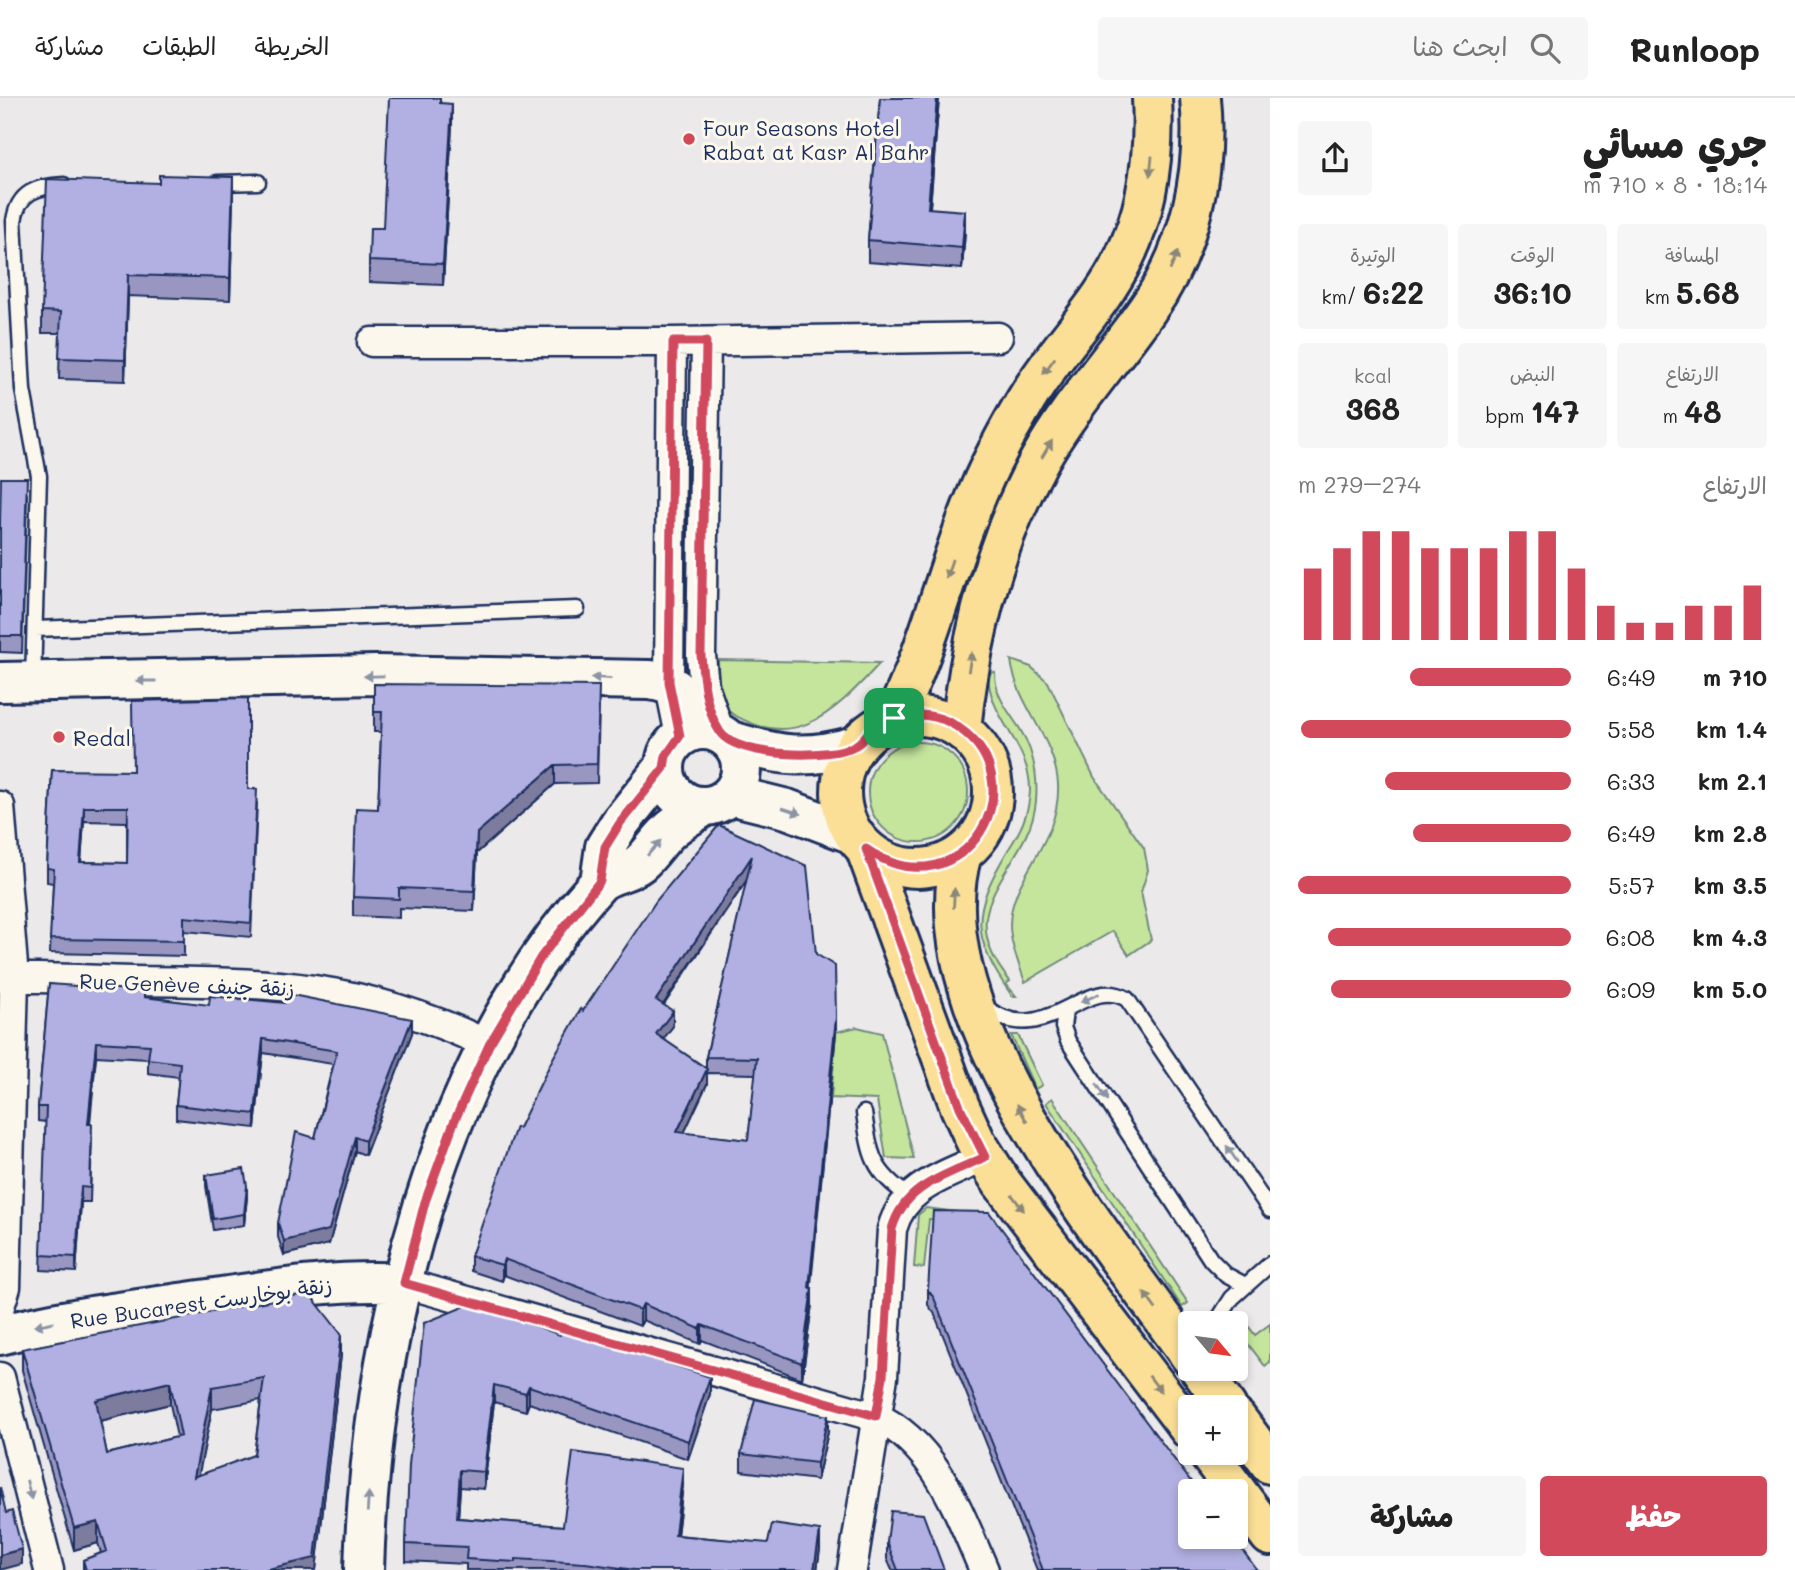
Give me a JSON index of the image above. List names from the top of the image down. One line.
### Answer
{"streets":{"street":["Rue Genève زنقة جنيف","Rue Bucarest زنقة بوخارست"]},"one_way":["Rue Bucarest زنقة بوخارست"],"places":["Four Seasons Hotel Rabat at Kasr Al Bahr","Redal"],"north":"bottom right","page":{"header":"Runloop","search":"ابحث هنا","nav":["الخريطة","الطبقات","مشاركة"],"heading":["جري مسائي","18:14 · 8 × 710 m"],"stats":[["المسافة","5.68 km"],["الوقت","36:10"],["الوتيرة","6:22 /km"],["الارتفاع","48 m"],["النبض","147 bpm"],["kcal","368"]],"chart":["الارتفاع","274–279 m"],"list":[{"name":"710 m","note":"6:49"},{"name":"1.4 km","note":"5:58"},{"name":"2.1 km","note":"6:33"},{"name":"2.8 km","note":"6:49"},{"name":"3.5 km","note":"5:57"},{"name":"4.3 km","note":"6:08"},{"name":"5.0 km","note":"6:09"}],"map_buttons":["+","−"],"buttons":["حفظ","مشاركة"]}}
